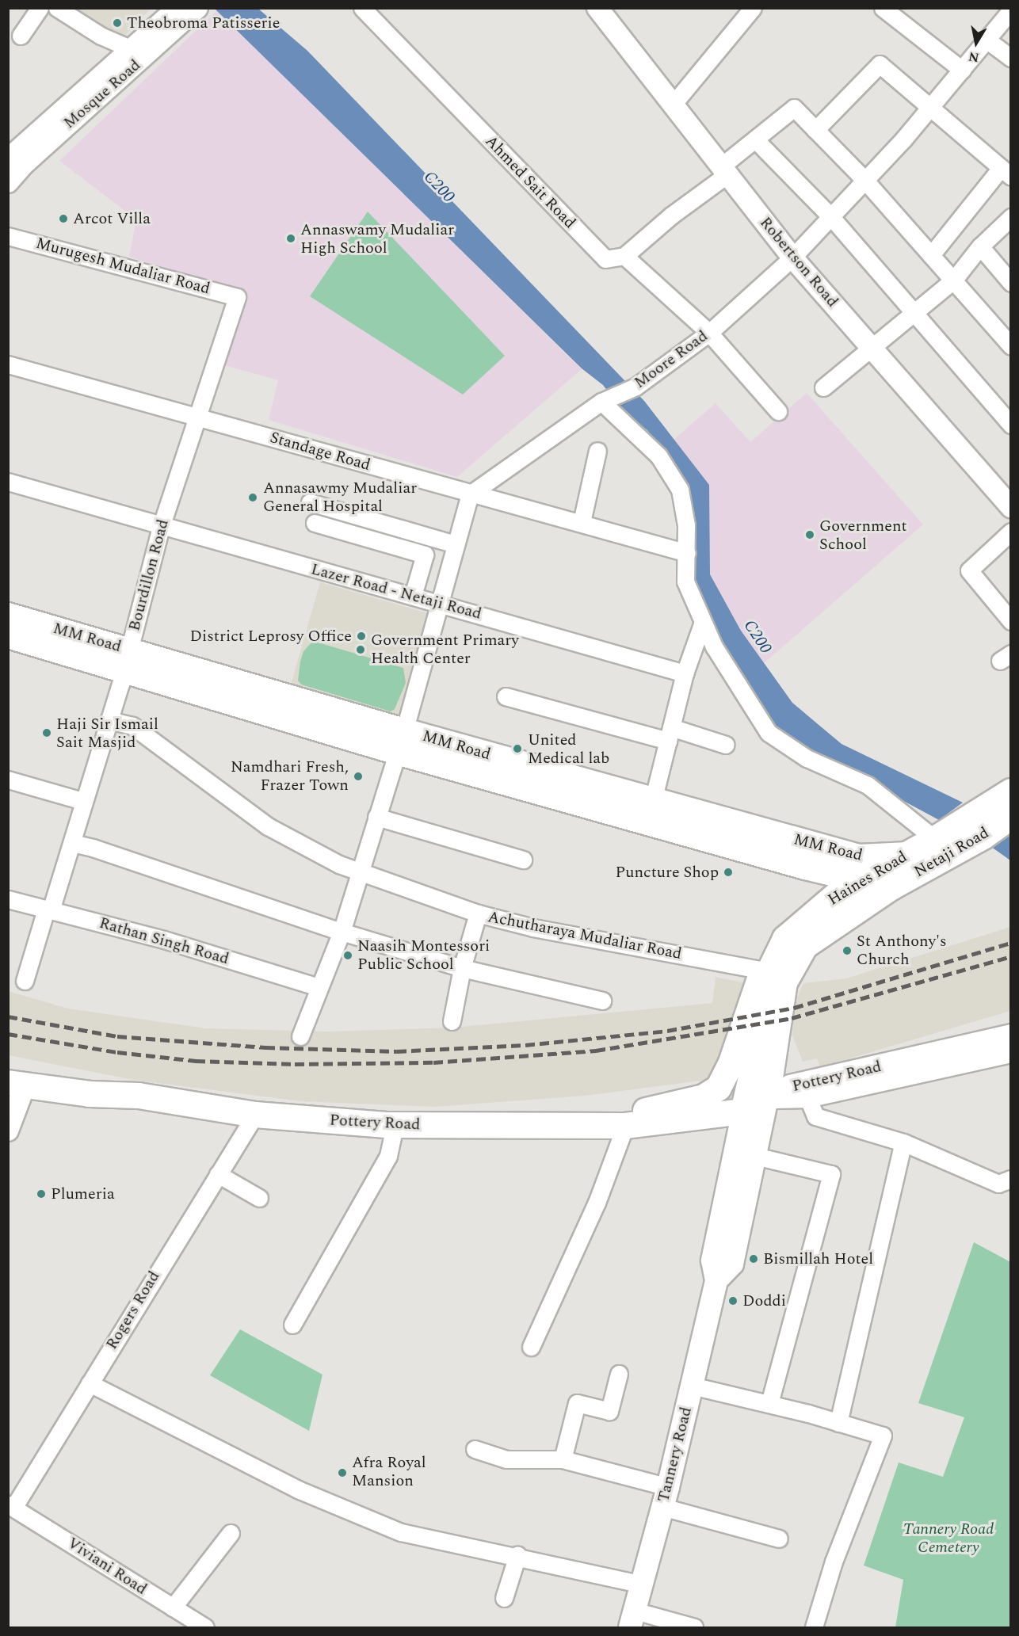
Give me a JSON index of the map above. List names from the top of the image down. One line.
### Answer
{"streets":{"main road":["MM Road","Netaji Road","Haines Road","Pottery Road","Tannery Road"],"street":["Mosque Road","Ahmed Sait Road","Robertson Road","Murugesh Mudaliar Road","Moore Road","Standage Road","Bourdillon Road","Lazer Road - Netaji Road","Achutharaya Mudaliar Road","Rathan Singh Road","Rogers Road","Viviani Road"]},"crossings":[["Robertson Road","Moore Road"],["Murugesh Mudaliar Road","Bourdillon Road"],["Moore Road","Standage Road"],["Standage Road","Bourdillon Road"],["Bourdillon Road","Lazer Road - Netaji Road"],["Bourdillon Road","MM Road"],["Bourdillon Road","Achutharaya Mudaliar Road"],["Bourdillon Road","Rathan Singh Road"],["MM Road","Netaji Road"],["MM Road","Haines Road"],["Netaji Road","Haines Road"],["Haines Road","Achutharaya Mudaliar Road"],["Haines Road","Pottery Road"],["Haines Road","Tannery Road"],["Pottery Road","Rogers Road"],["Pottery Road","Tannery Road"],["Rogers Road","Viviani Road"]],"water":["C200"],"parks":["Tannery Road Cemetery"],"places":["Theobroma Patisserie","Arcot Villa","Annaswamy Mudaliar High School","Annasawmy Mudaliar General Hospital","Government School","District Leprosy Office","Government Primary Health Center","Haji Sir Ismail Sait Masjid","United Medical lab","Namdhari Fresh, Frazer Town","Puncture Shop","St Anthony's Church","Naasih Montessori Public School","Plumeria","Bismillah Hotel","Doddi","Afra Royal Mansion"],"north":"bottom"}
